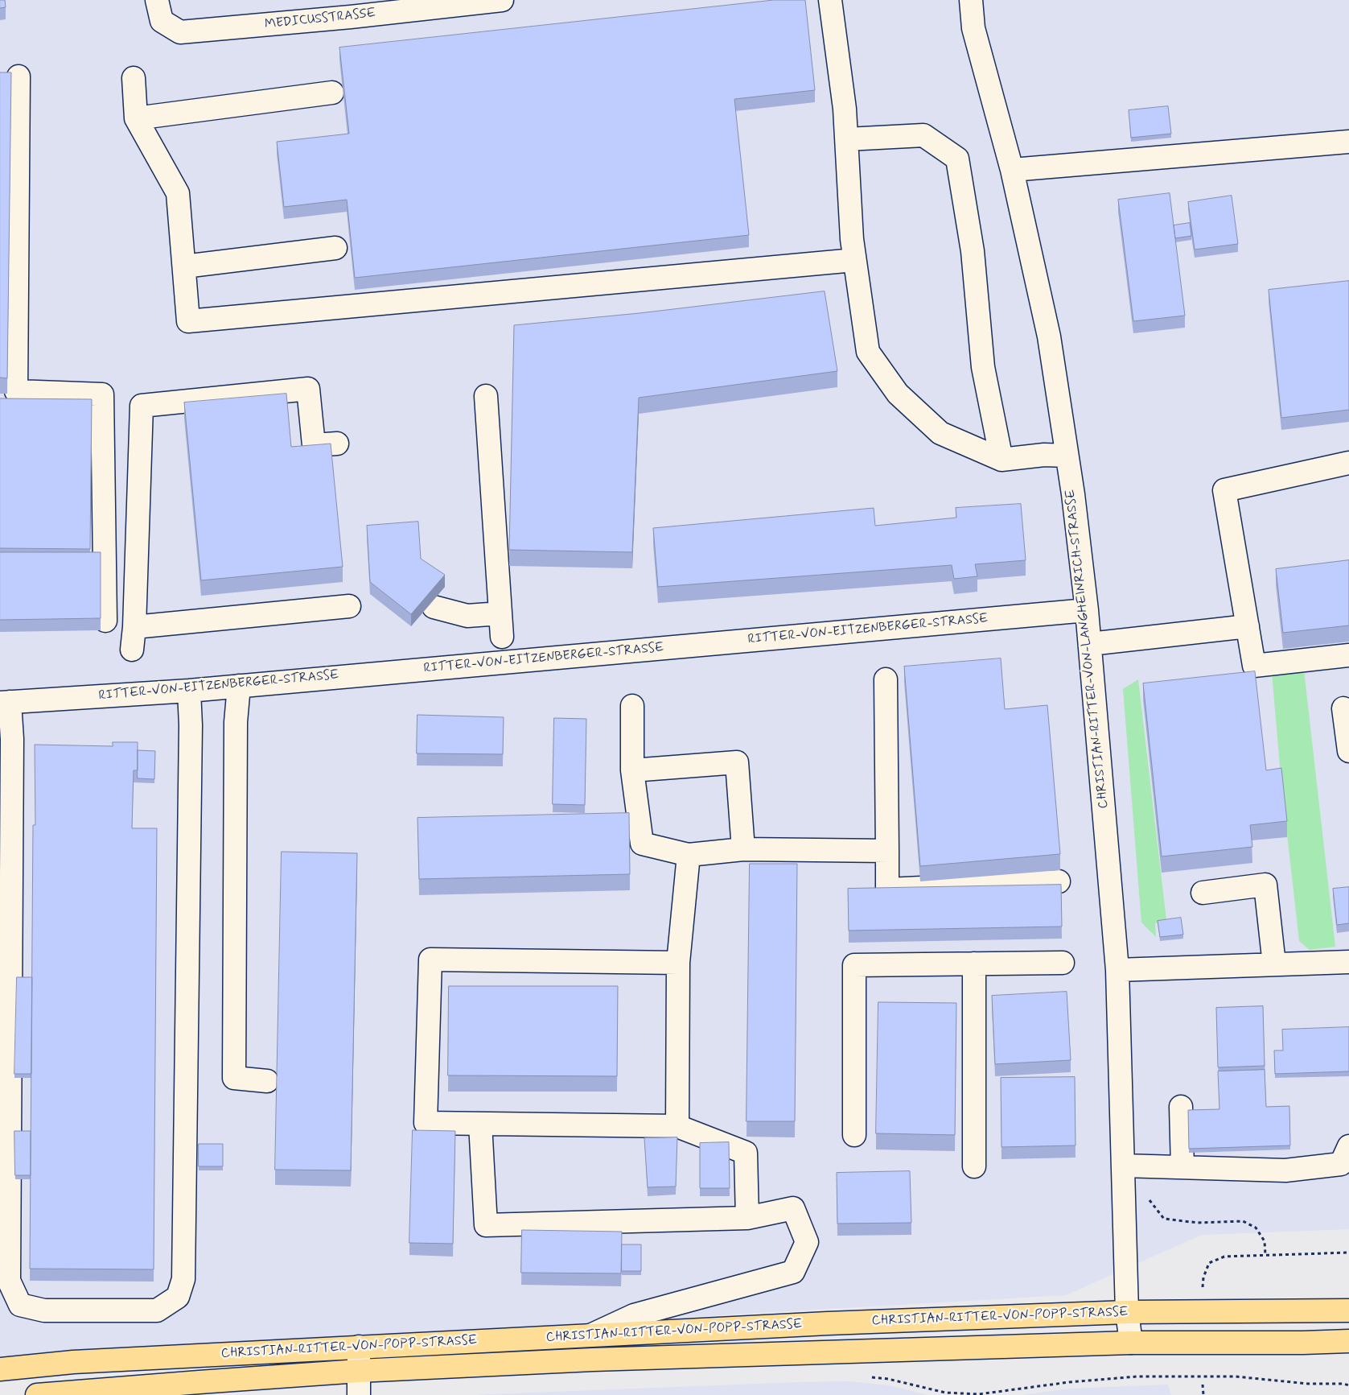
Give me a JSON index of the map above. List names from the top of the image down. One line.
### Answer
{"streets":{"main road":["CHRISTIAN-RITTER-VON-POPP-STRASSE"],"street":["MEDICUSSTRASSE","RITTER-VON-EITZENBERGER-STRASSE","CHRISTIAN-RITTER-VON-LANGHEINRICH-STRASSE"]},"crossings":[["RITTER-VON-EITZENBERGER-STRASSE","CHRISTIAN-RITTER-VON-LANGHEINRICH-STRASSE"],["CHRISTIAN-RITTER-VON-LANGHEINRICH-STRASSE","CHRISTIAN-RITTER-VON-POPP-STRASSE"]]}
